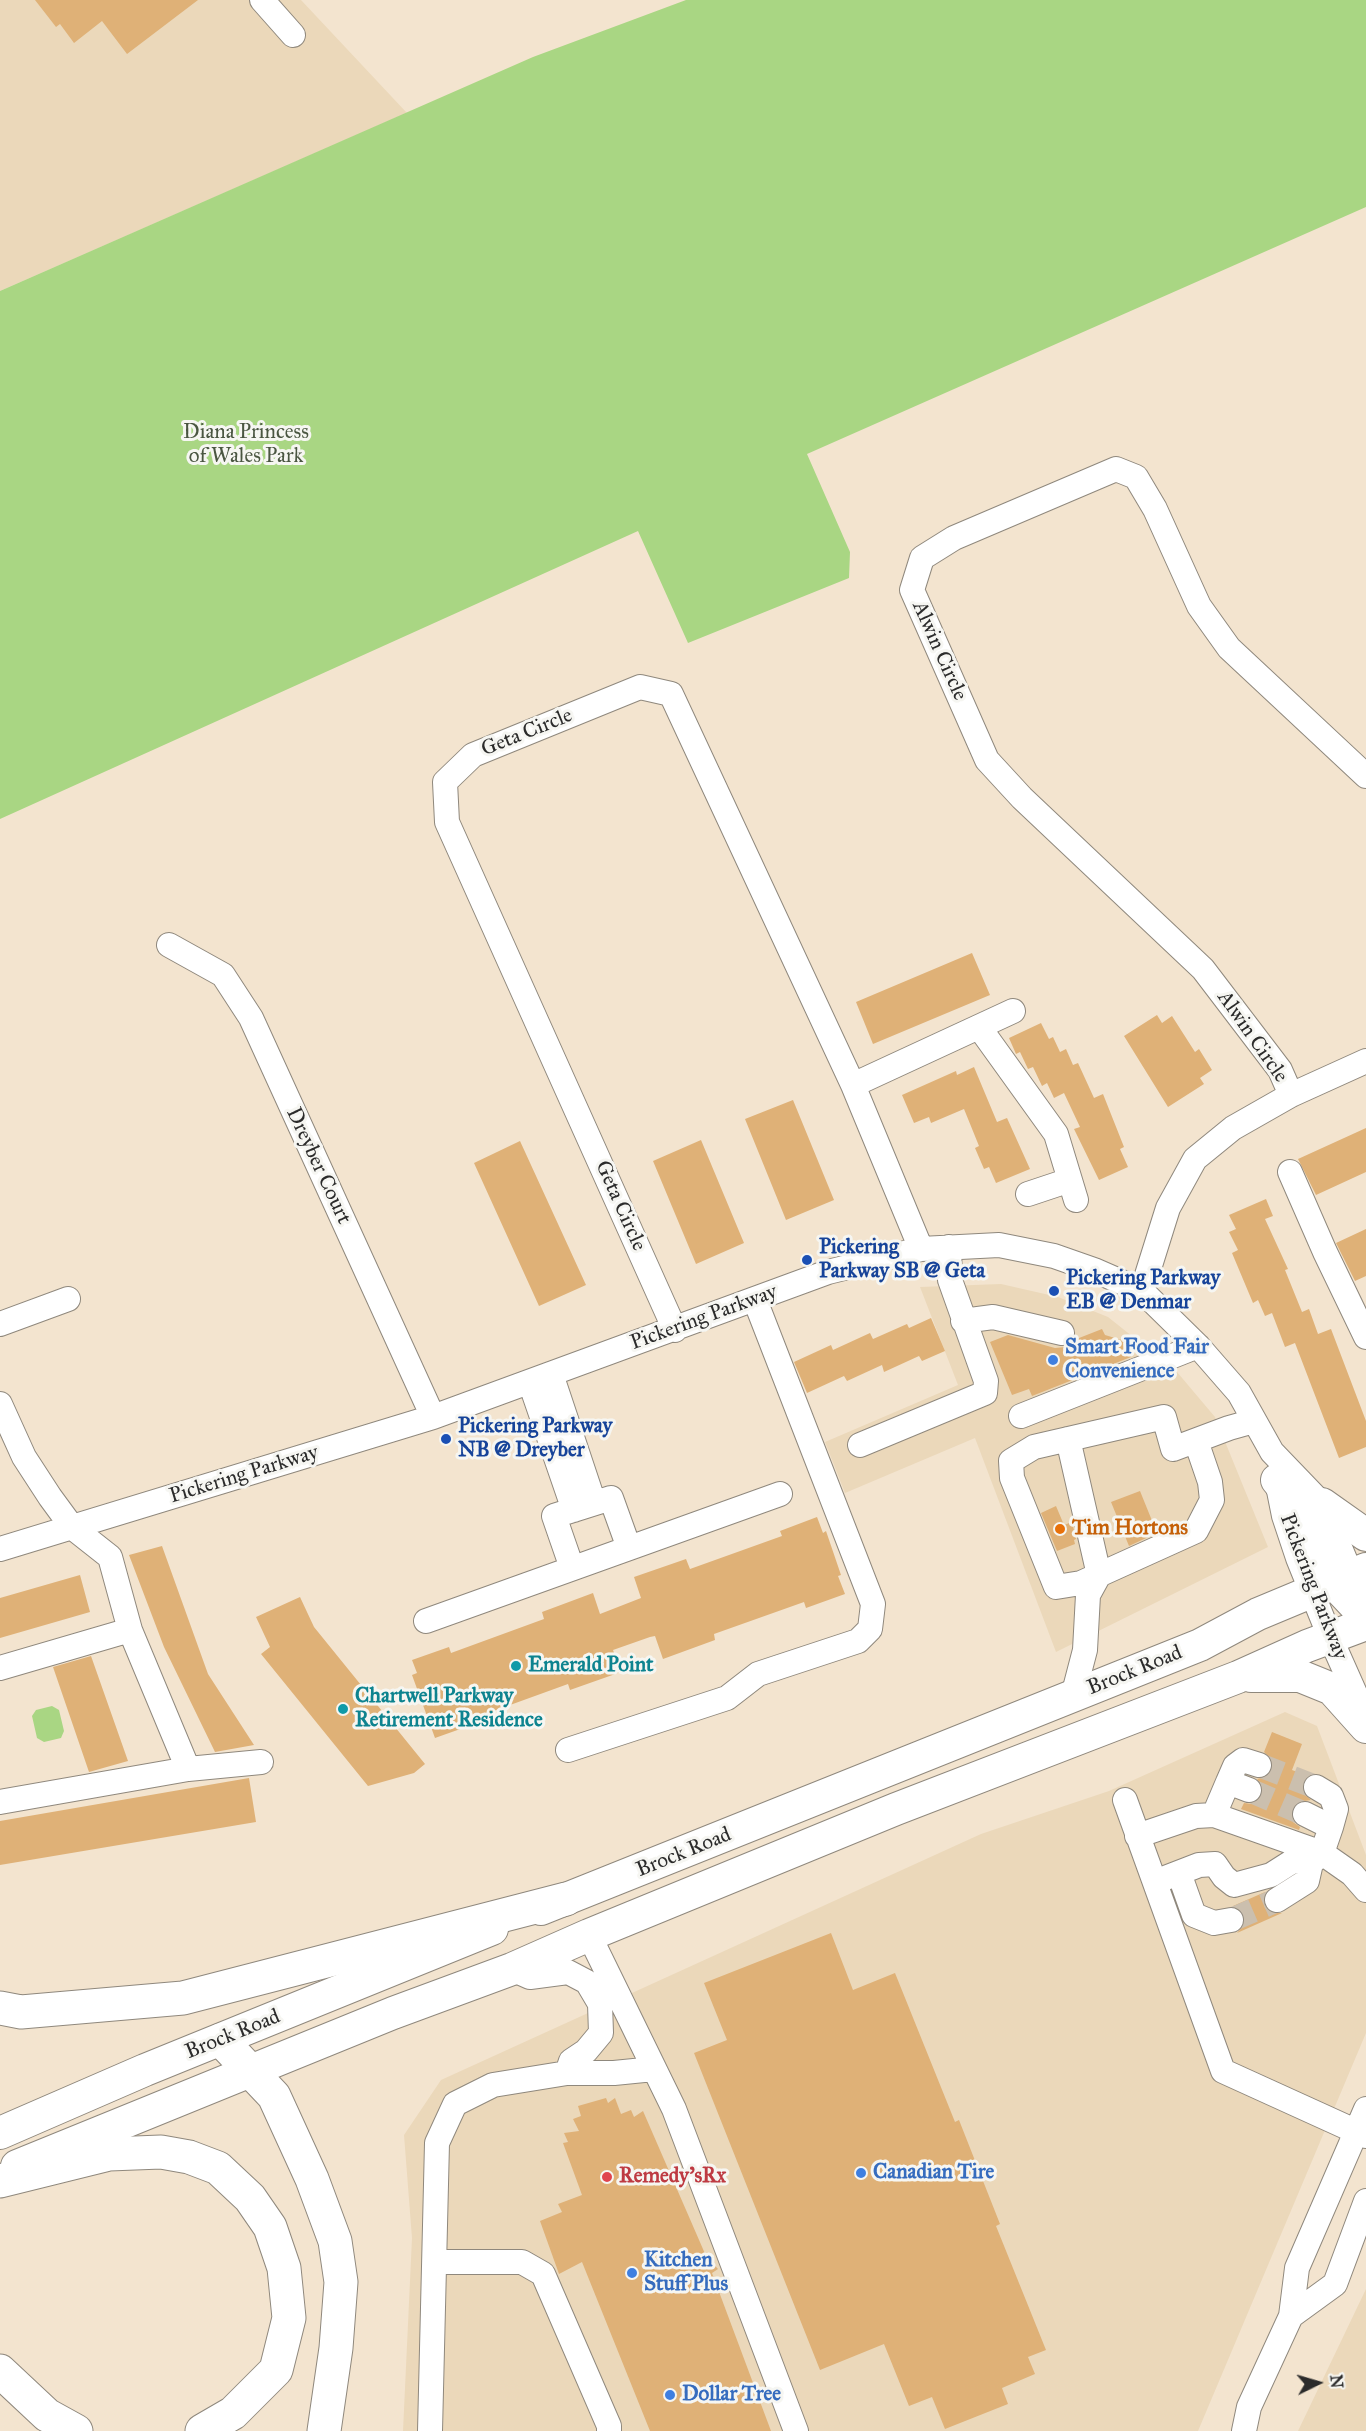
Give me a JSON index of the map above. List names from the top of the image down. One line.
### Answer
{"streets":{"main road":["Brock Road"],"street":["Alwin Circle","Geta Circle","Dreyber Court","Pickering Parkway"]},"crossings":[["Geta Circle","Pickering Parkway"],["Dreyber Court","Pickering Parkway"],["Pickering Parkway","Brock Road"]],"parks":["Diana Princess of Wales Park"],"places":["Pickering Parkway SB @ Geta","Pickering Parkway EB @ Denmar","Smart Food Fair Convenience","Pickering Parkway NB @ Dreyber","Tim Hortons","Emerald Point","Chartwell Parkway Retirement Residence","Canadian Tire","Remedy'sRx","Kitchen Stuff Plus","Dollar Tree"],"north":"right"}
